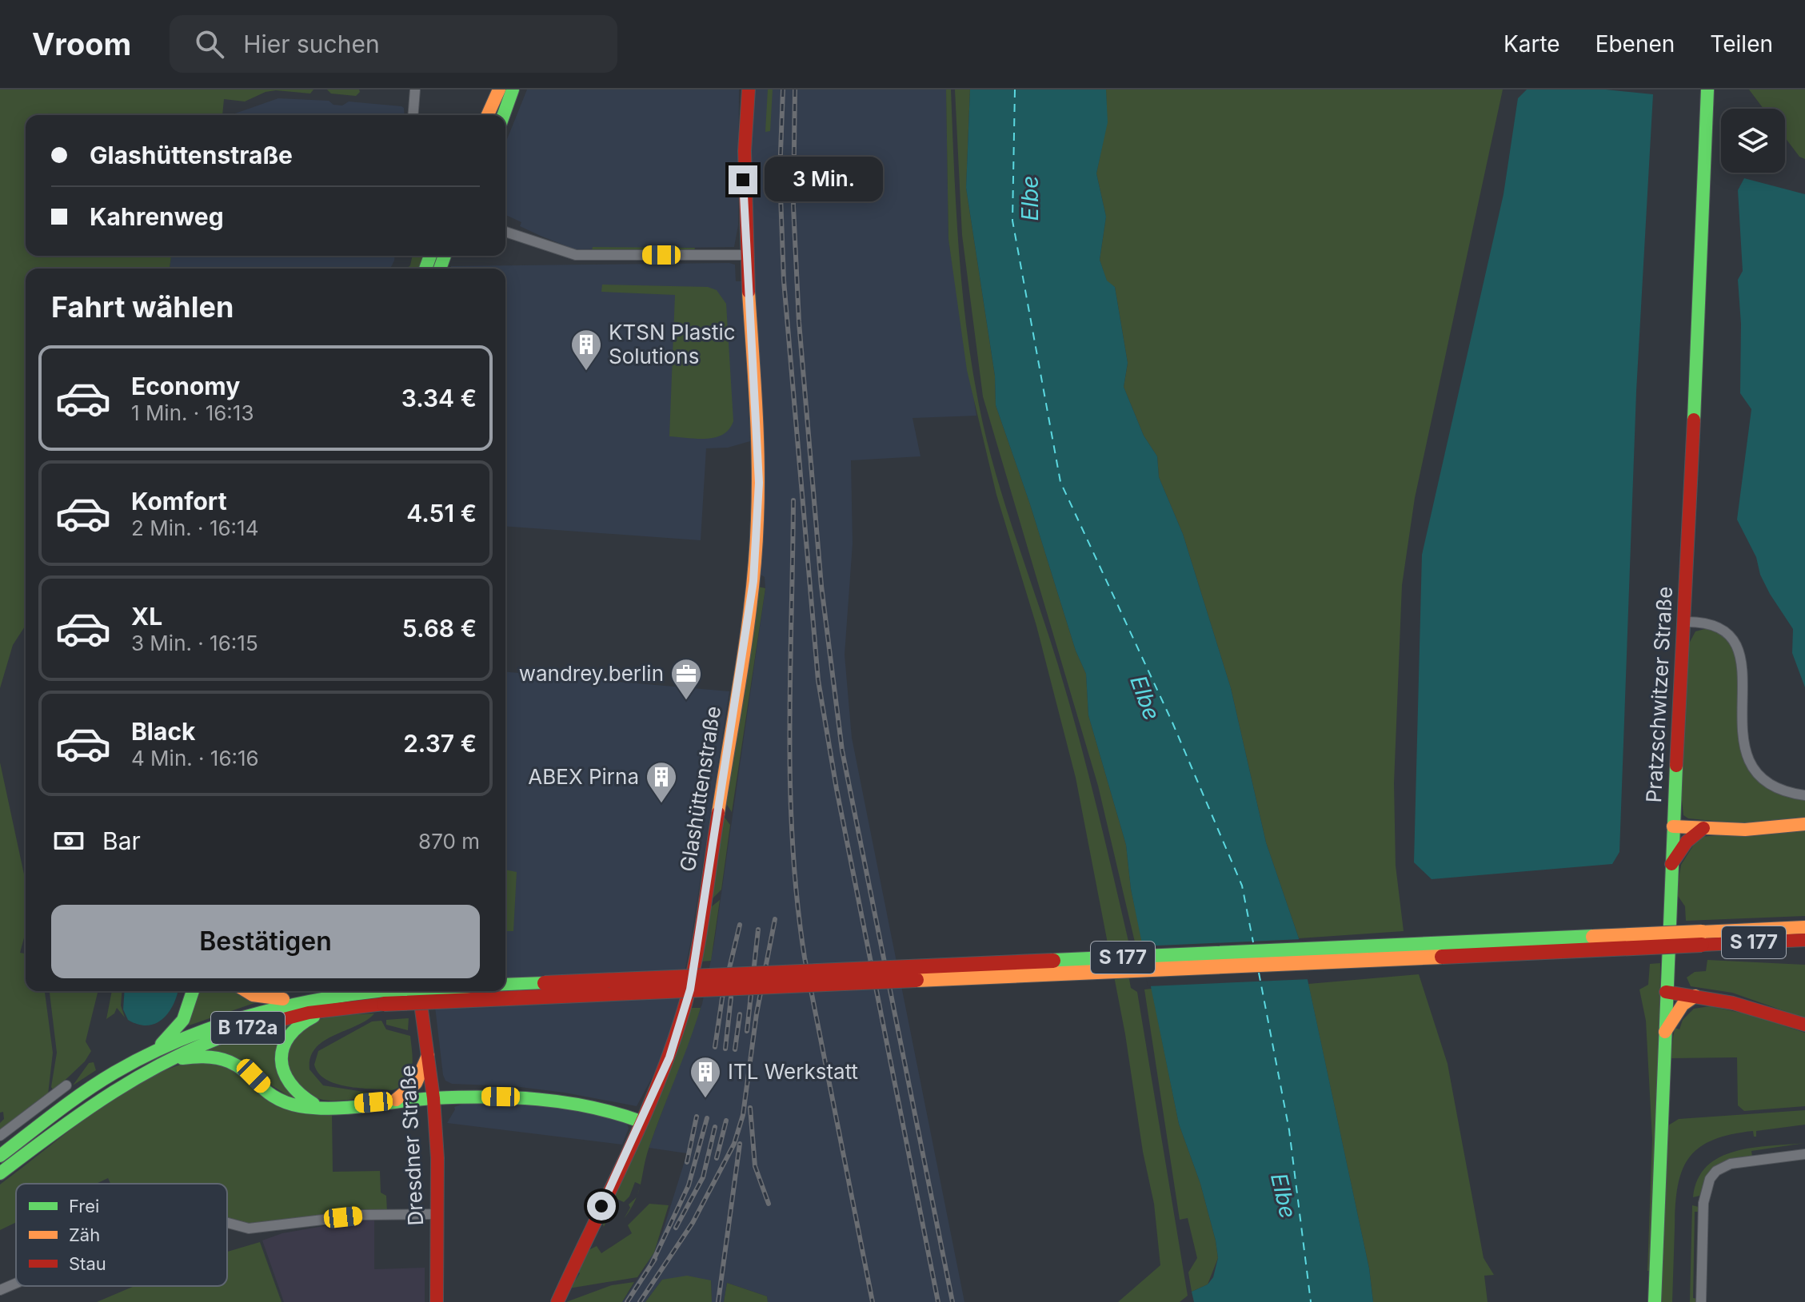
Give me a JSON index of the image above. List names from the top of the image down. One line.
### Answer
{"streets":{"main road":["Pratzschwitzer Straße","Glashüttenstraße","S 177","B 172a","Dresdner Straße"]},"crossings":[["S 177","B 172a"]],"water":["Elbe"],"places":{"building":["KTSN Plastic Solutions","ABEX Pirna","ITL Werkstatt"],"office":["wandrey.berlin"]},"legend":["Frei","Zäh","Stau"],"page":{"header":"Vroom","search":"Hier suchen","nav":["Karte","Ebenen","Teilen"],"banner":["Glashüttenstraße","Kahrenweg"],"bubble":"3 Min.","heading":"Fahrt wählen","list":[{"name":"Economy","note":"1 Min. · 16:13","value":"3.34 €"},{"name":"Komfort","note":"2 Min. · 16:14","value":"4.51 €"},{"name":"XL","note":"3 Min. · 16:15","value":"5.68 €"},{"name":"Black","note":"4 Min. · 16:16","value":"2.37 €"}],"pay":["Bar","870 m"],"buttons":"Bestätigen"}}
